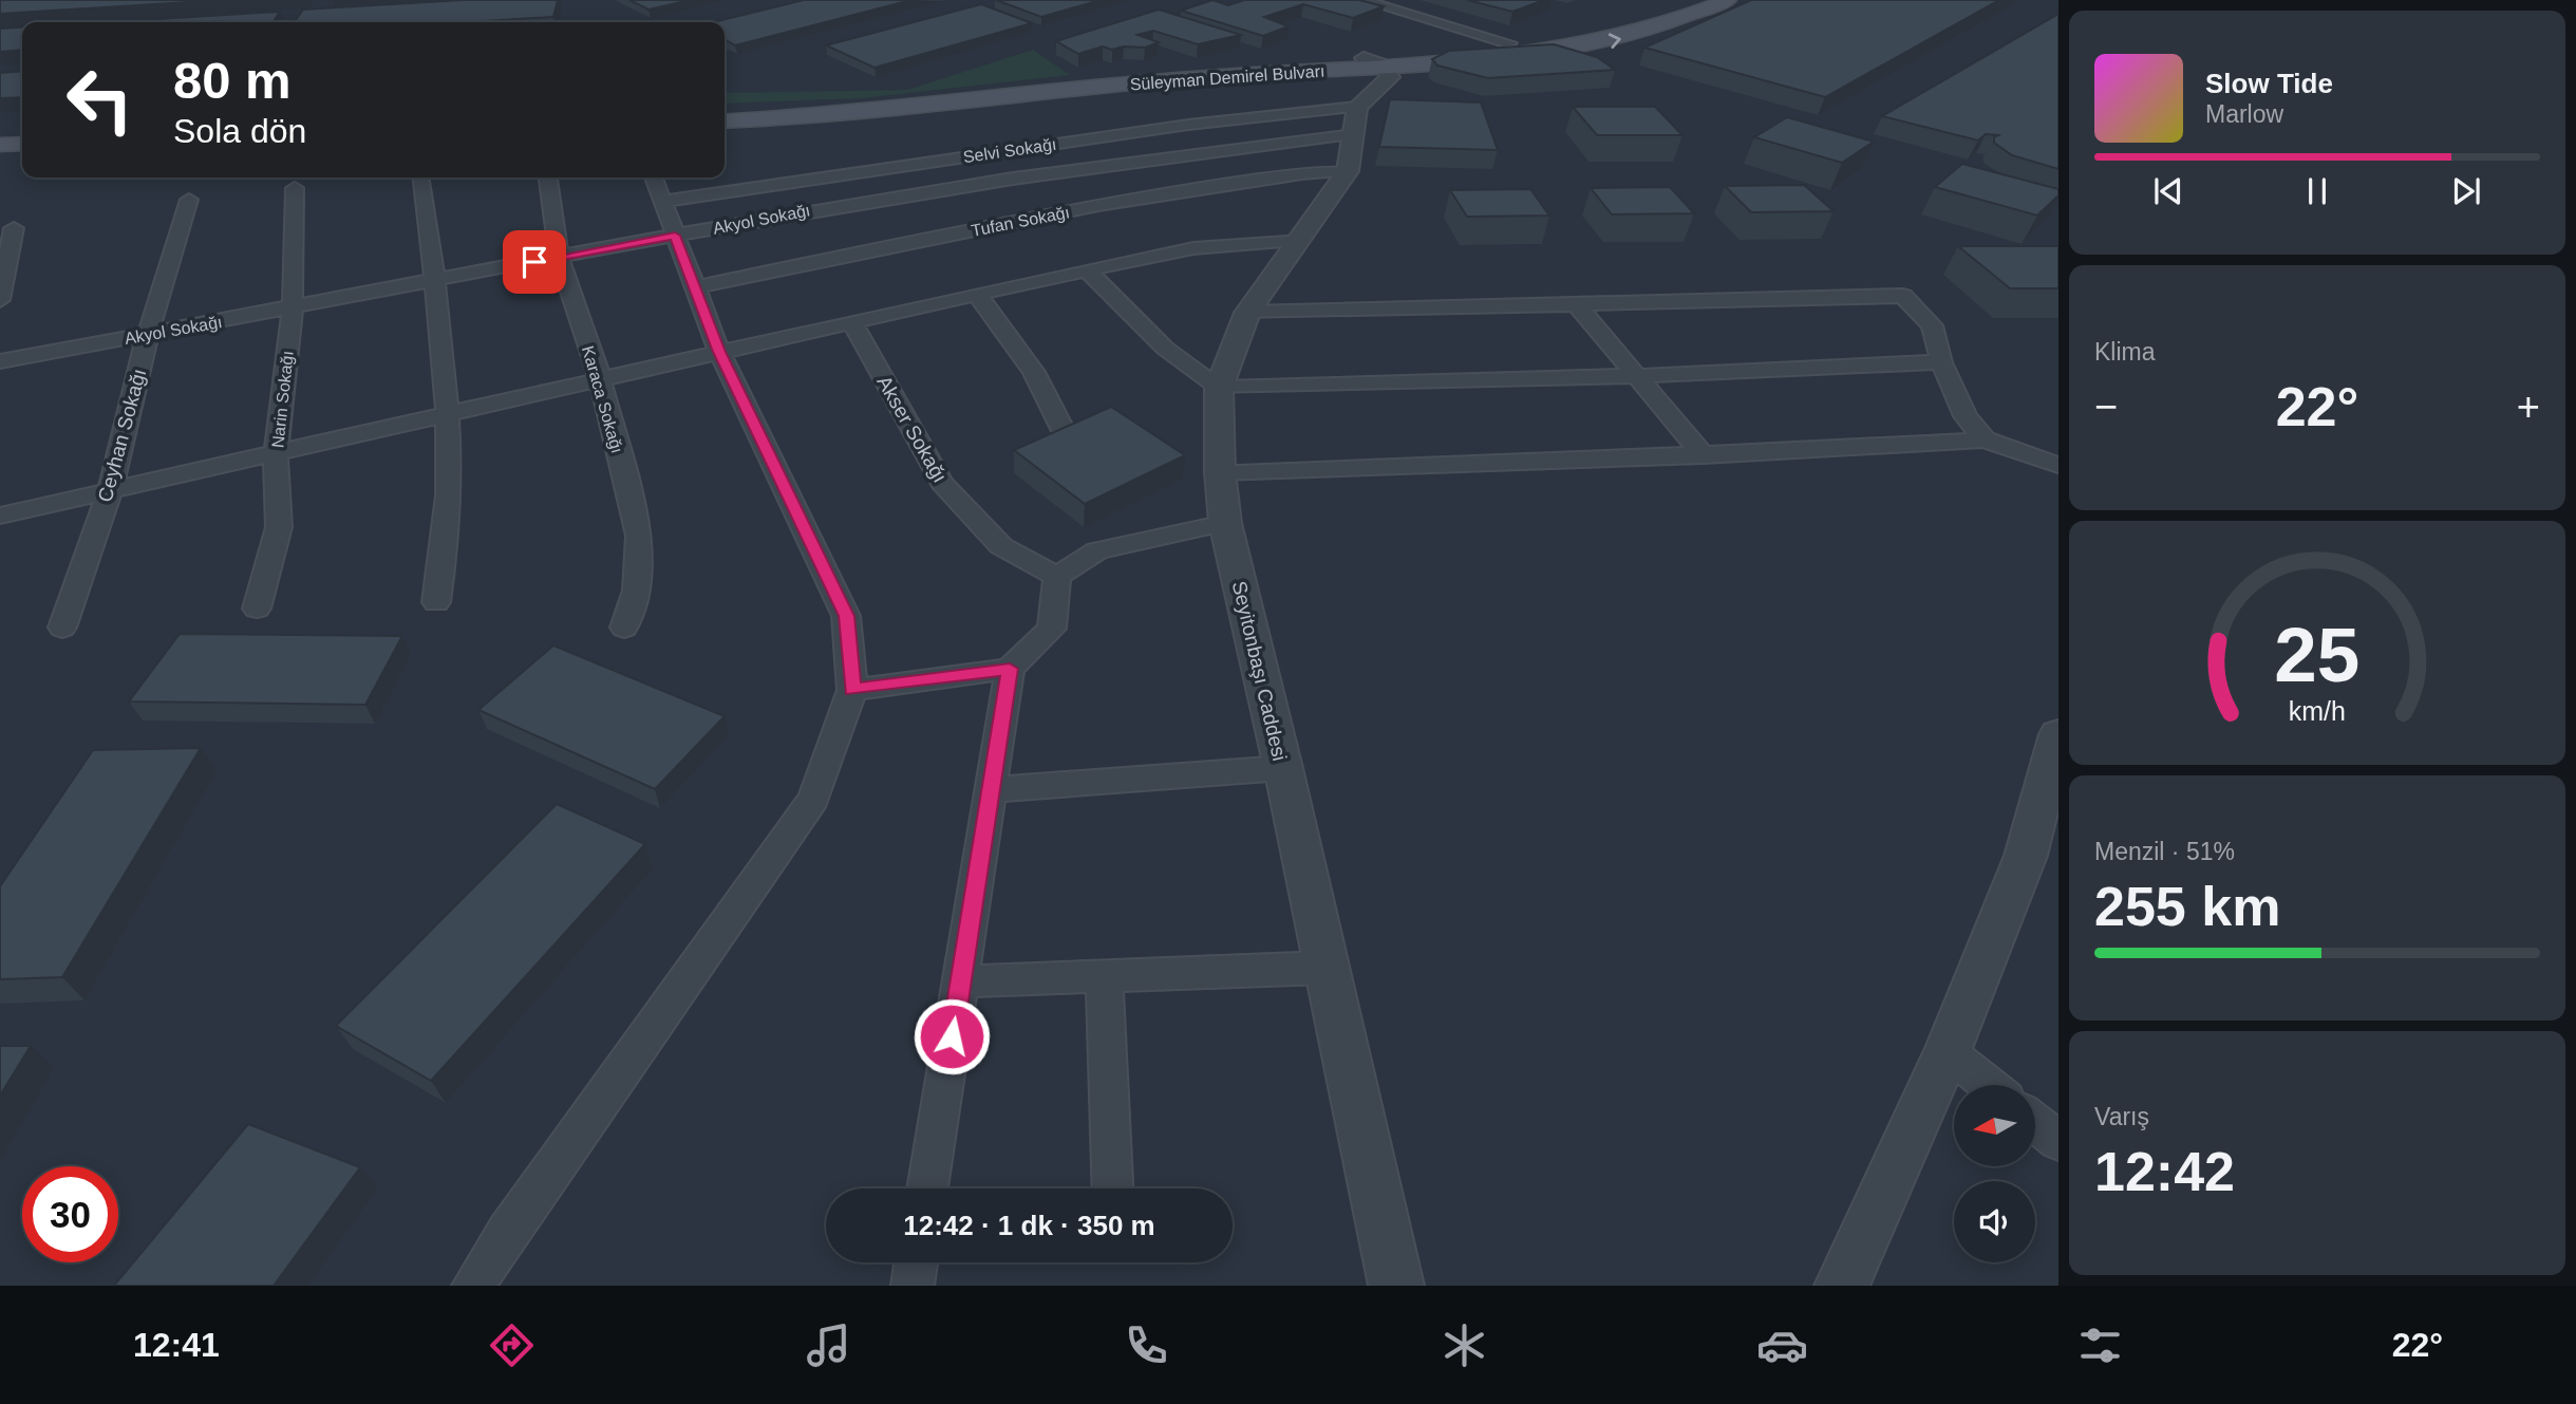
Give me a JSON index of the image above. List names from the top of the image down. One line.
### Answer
{"streets":{"main road":["Süleyman Demirel Bulvarı"],"street":["Selvi Sokağı","Akyol Sokağı","Tufan Sokağı","Narin Sokağı","Karaca Sokağı","Akser Sokağı","Ceyhan Sokağı","Seyitonbaşı Caddesi"]},"crossings":[["Süleyman Demirel Bulvarı","Selvi Sokağı"],["Süleyman Demirel Bulvarı","Akyol Sokağı"],["Selvi Sokağı","Akyol Sokağı"],["Akyol Sokağı","Narin Sokağı"],["Akyol Sokağı","Karaca Sokağı"],["Akyol Sokağı","Ceyhan Sokağı"],["Tufan Sokağı","Seyitonbaşı Caddesi"]],"north":"left","page":{"turn":["80 m","Sola dön"],"song":["Slow Tide","Marlow"],"tile":["Klima",["Menzil · 51%","255 km"],["Varış","12:42"]],"heat":["−","22°","+"],"limit":"30","trip":"12:42 · 1 dk · 350 m","tabs":["12:41","22°"],"gauge":["25","km/h"]}}
